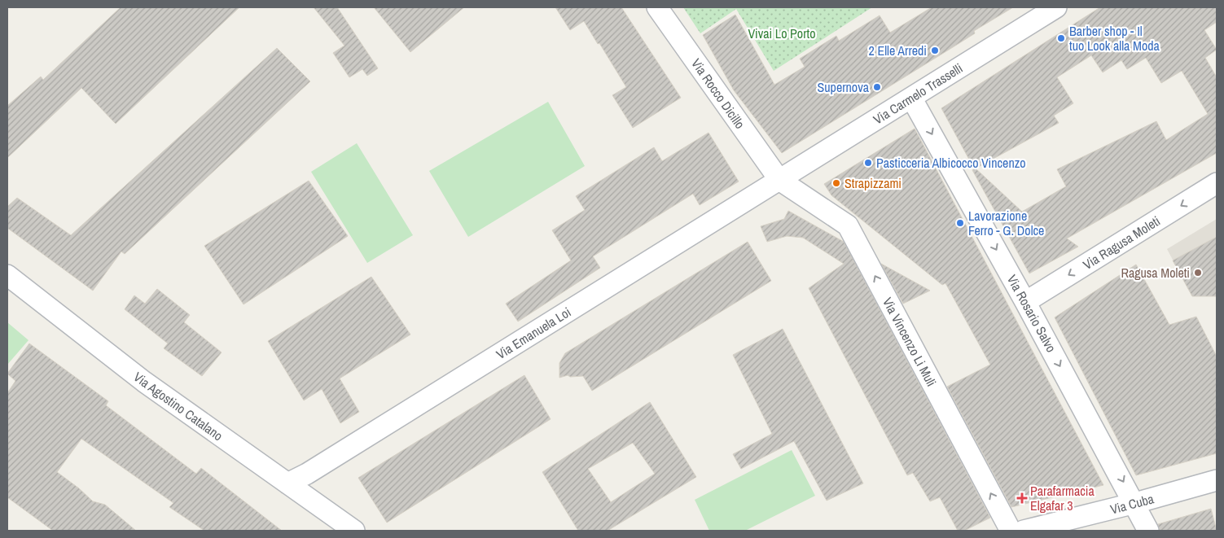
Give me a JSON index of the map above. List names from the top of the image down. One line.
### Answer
{"streets":{"street":["Via Rocco Dicillo","Via Carmelo Trasselli","Via Ragusa Moleti","Via Rosario Salvo","Via Emanuela Loi","Via Vincenzo Li Muli","Via Agostino Catalano","Via Cuba"]},"crossings":[["Via Rocco Dicillo","Via Carmelo Trasselli"],["Via Rocco Dicillo","Via Emanuela Loi"],["Via Rocco Dicillo","Via Vincenzo Li Muli"],["Via Carmelo Trasselli","Via Rosario Salvo"],["Via Carmelo Trasselli","Via Emanuela Loi"],["Via Carmelo Trasselli","Via Vincenzo Li Muli"],["Via Ragusa Moleti","Via Rosario Salvo"],["Via Rosario Salvo","Via Cuba"],["Via Emanuela Loi","Via Vincenzo Li Muli"],["Via Emanuela Loi","Via Agostino Catalano"]],"one_way":["Via Ragusa Moleti","Via Rosario Salvo","Via Vincenzo Li Muli"],"parks":["Vivai Lo Porto"],"places":{"other":["Barber shop - Il tuo Look alla Moda","2 Elle Arredi","Supernova","Pasticceria Albicocco Vincenzo","Strapizzami","Lavorazione Ferro - G. Dolce","Ragusa Moleti"],"health":["Parafarmacia Elgafar 3"]}}
